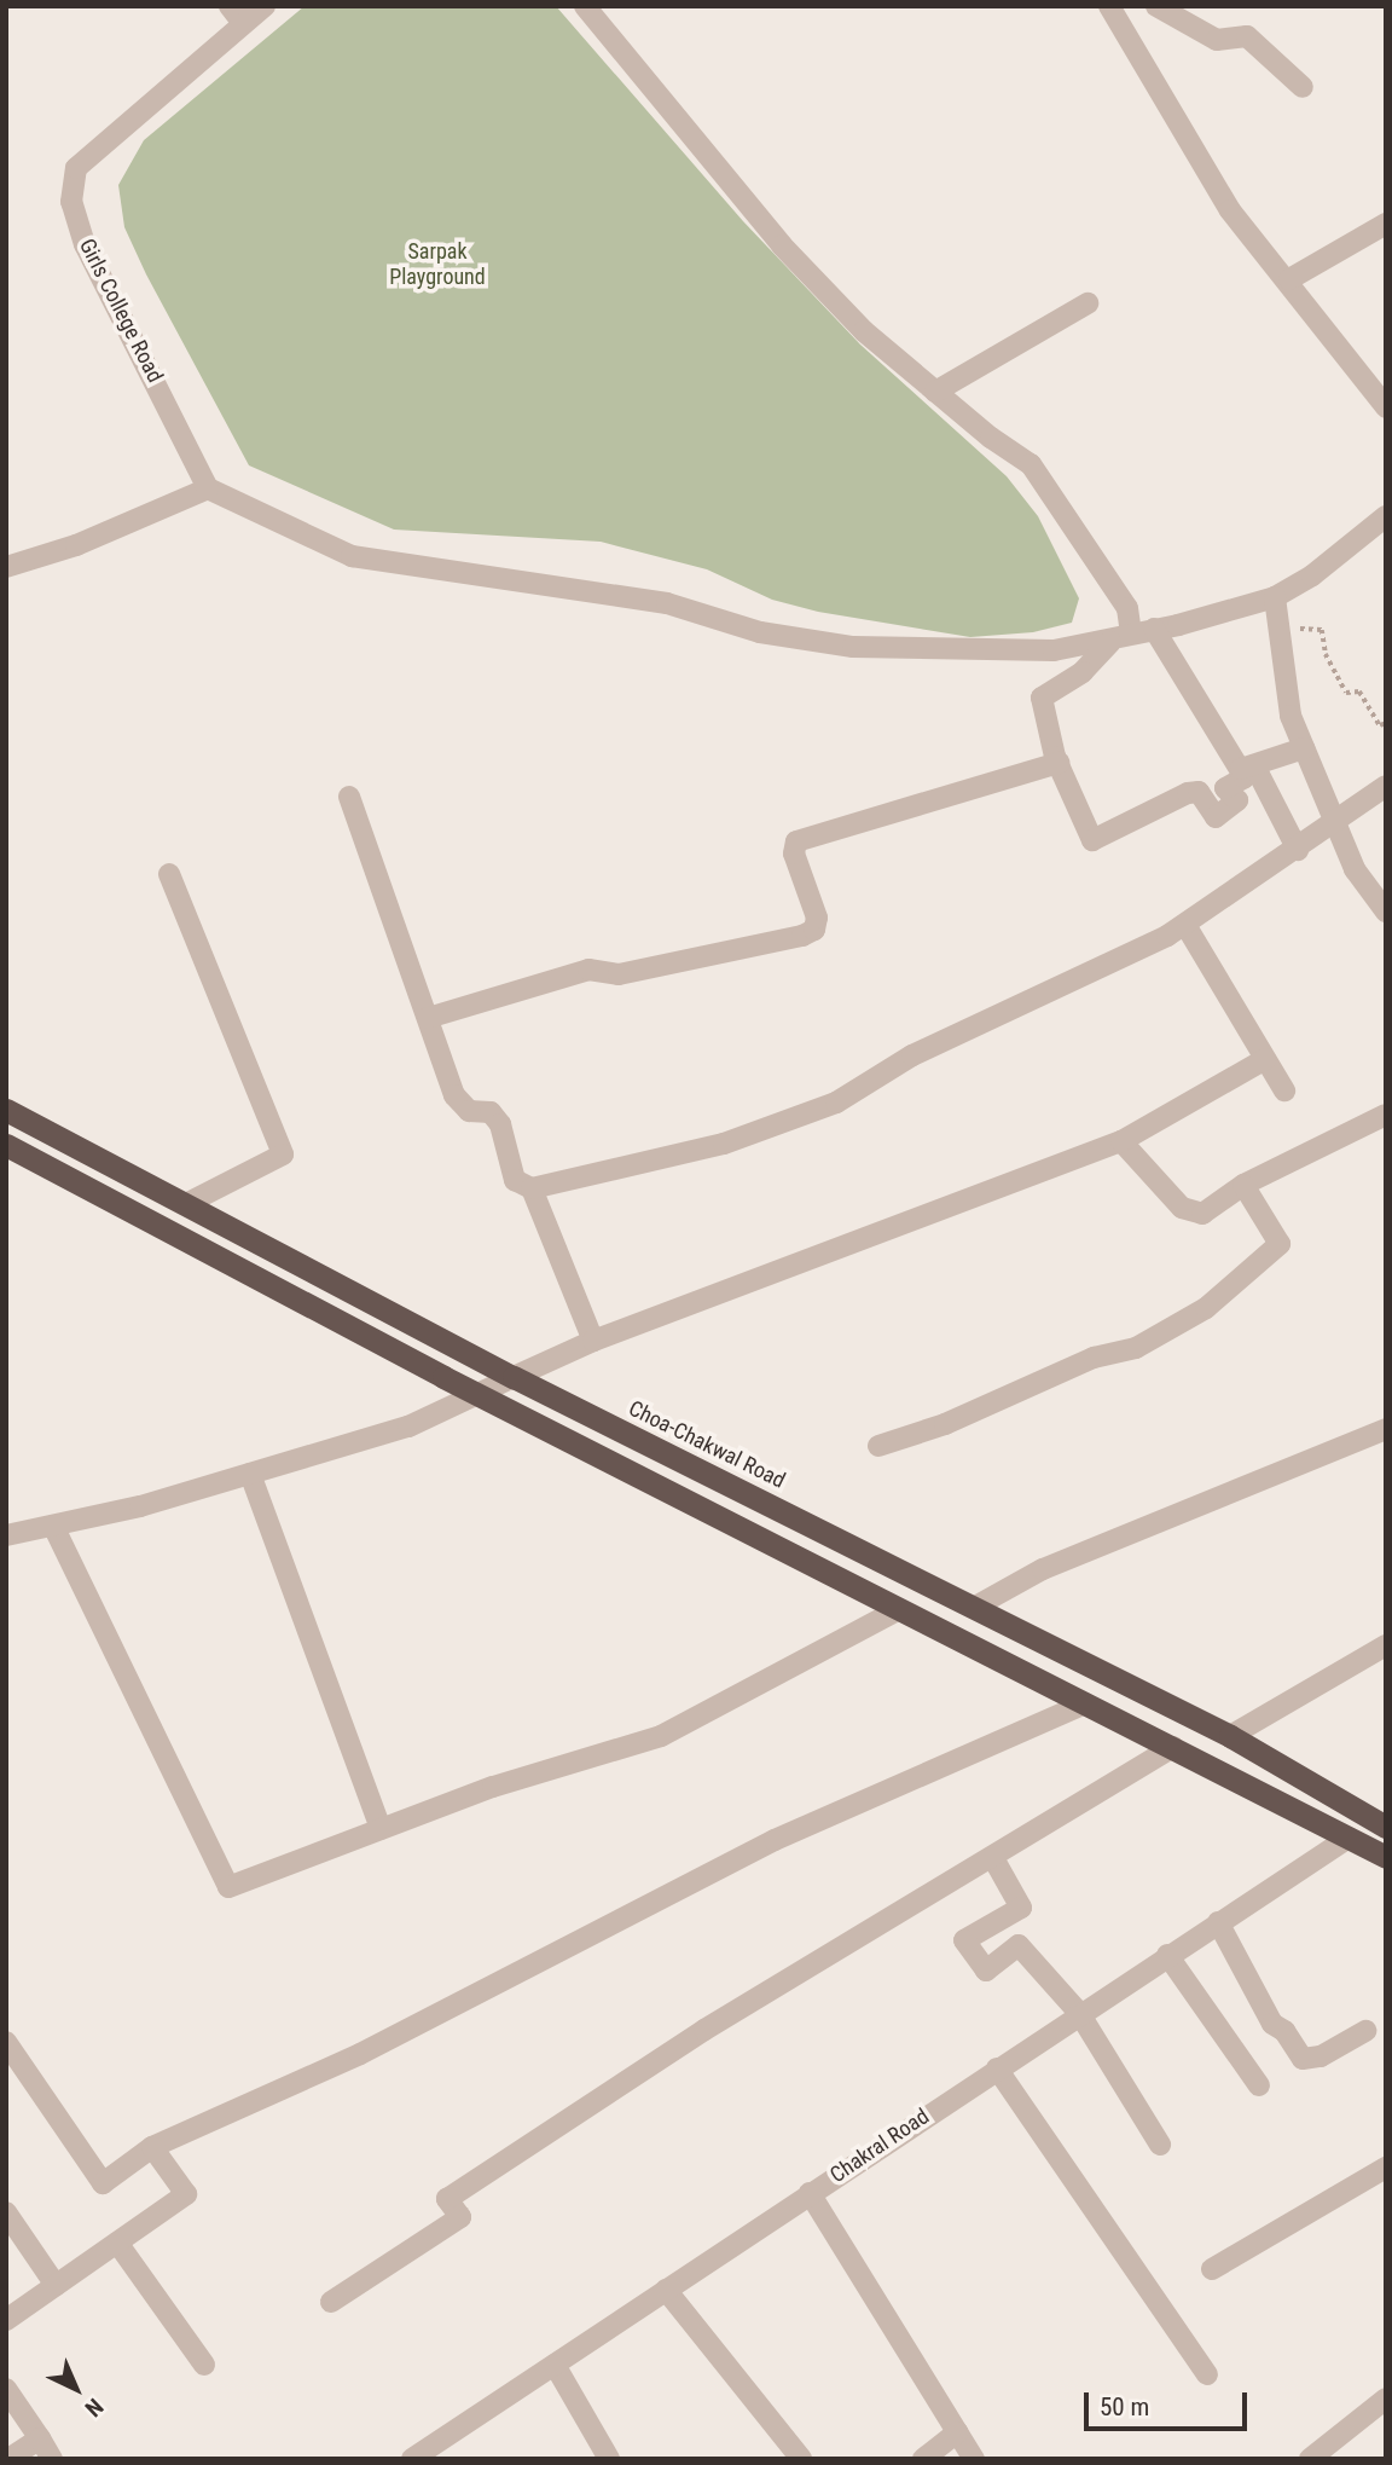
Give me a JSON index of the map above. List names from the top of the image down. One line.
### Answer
{"streets":{"highway":["Choa-Chakwal Road"],"street":["Girls College Road","Chakral Road"]},"parks":["Sarpak Playground"],"scale_bar":"50 m","north":"bottom right"}
